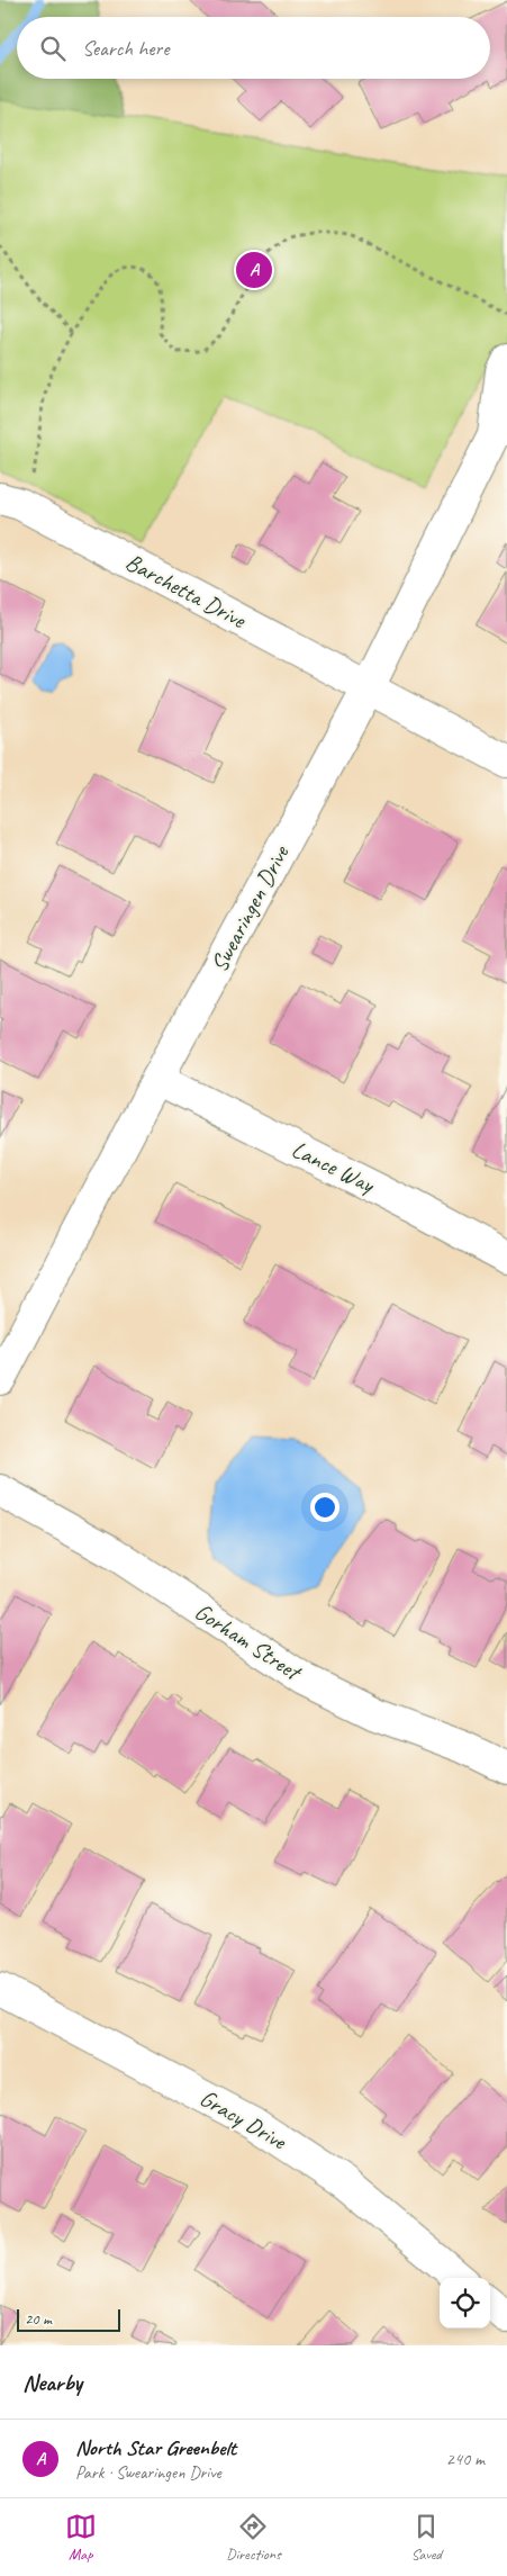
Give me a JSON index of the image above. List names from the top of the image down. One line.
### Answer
{"streets":{"street":["Barchetta Drive","Swearingen Drive","Lance Way","Gorham Street","Gracy Drive"]},"crossings":[["Barchetta Drive","Swearingen Drive"],["Swearingen Drive","Lance Way"]],"scale_bar":"20 m","page":{"search":"Search here","pins":"A","scale":"20 m","heading":"Nearby","list":[{"mark":"A","name":"North Star Greenbelt","note":"Park · Swearingen Drive","value":"240 m"}],"nav":["Map","Directions","Saved"]}}
